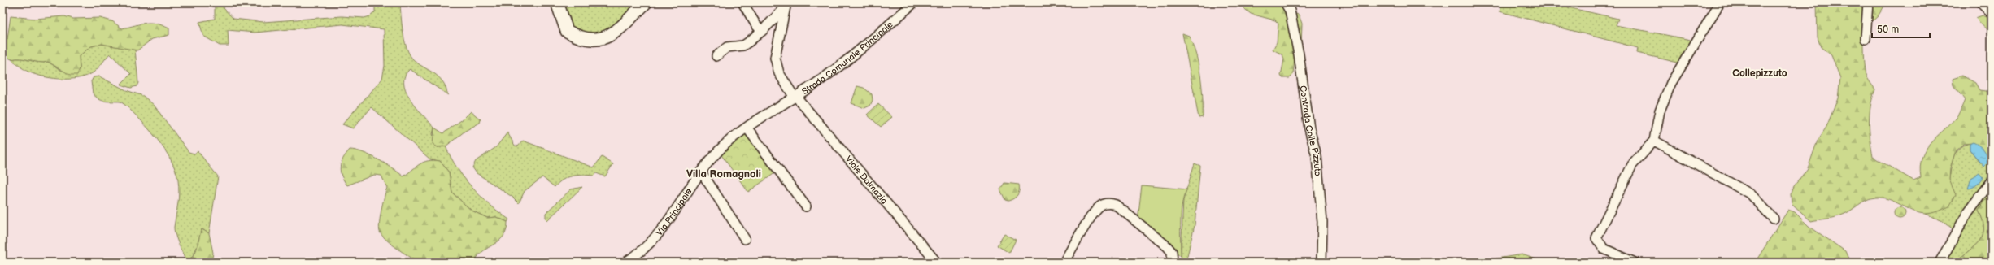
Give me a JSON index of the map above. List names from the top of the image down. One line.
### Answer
{"streets":{"street":["Strada Comunale Principale","Contrada Colle Pizzuto","Viale Dalmazia","Via Principale"]},"crossings":[["Strada Comunale Principale","Viale Dalmazia"],["Strada Comunale Principale","Via Principale"],["Viale Dalmazia","Via Principale"]],"districts":["Collepizzuto","Villa Romagnoli"],"scale_bar":"50 m"}
